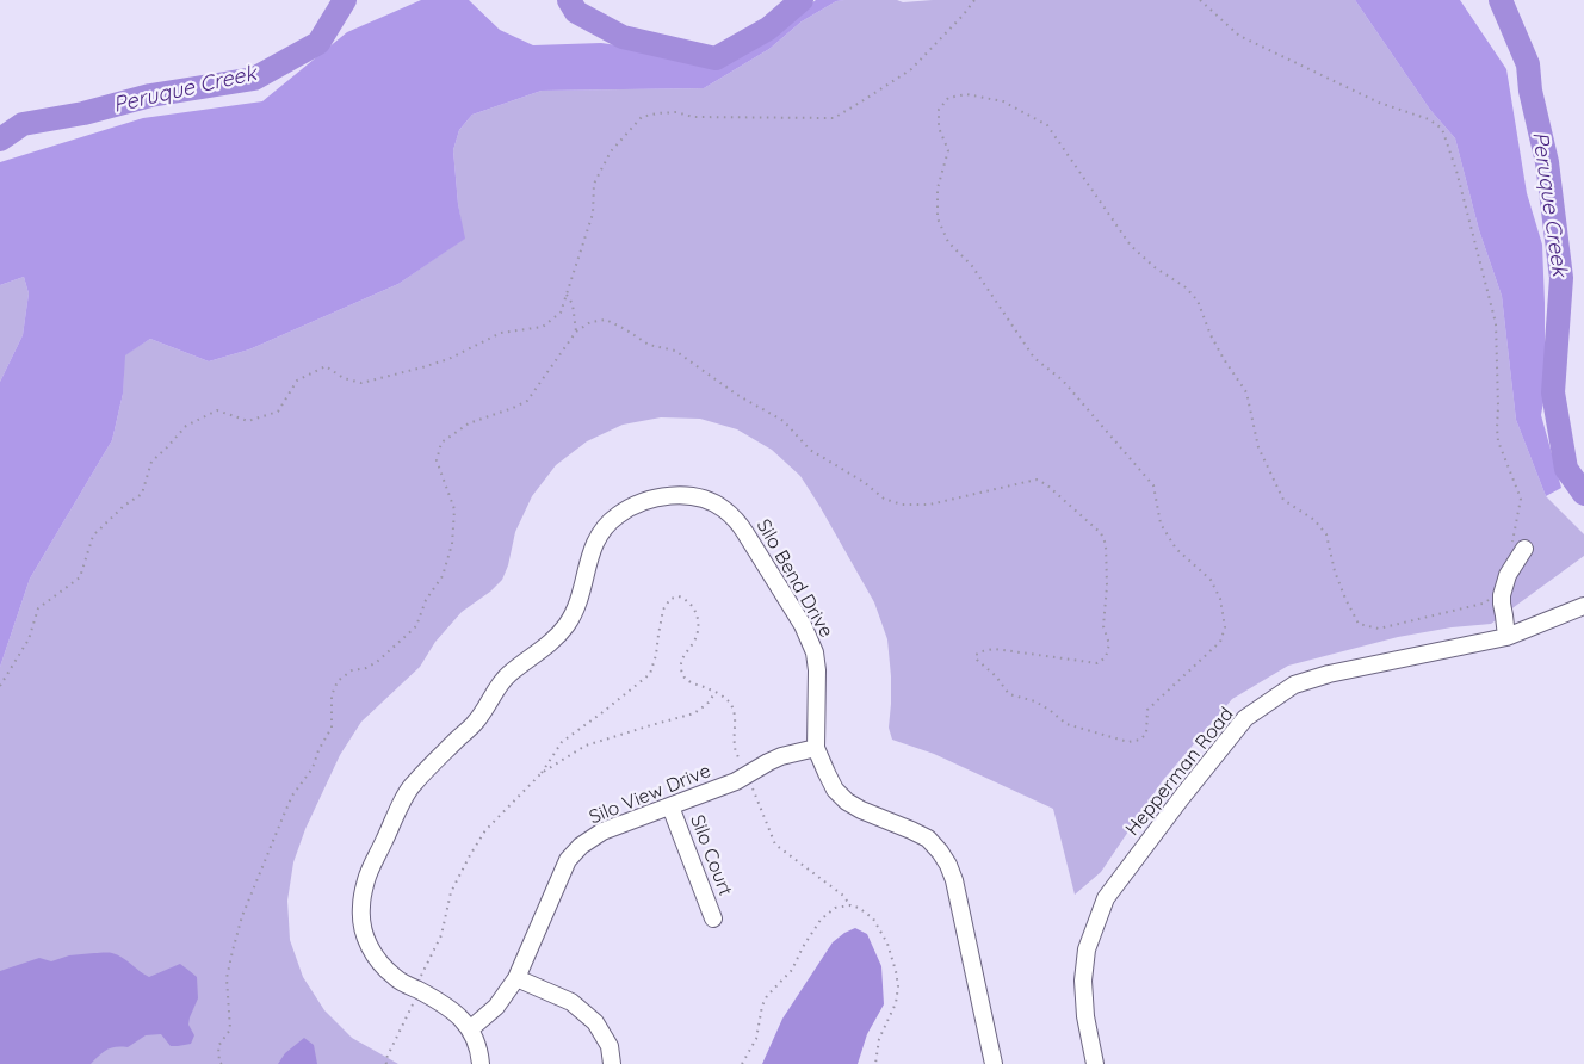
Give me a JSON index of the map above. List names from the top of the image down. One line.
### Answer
{"streets":{"street":["Silo Bend Drive","Hepperman Road","Silo View Drive","Silo Court"]},"crossings":[["Silo Bend Drive","Silo View Drive"],["Silo View Drive","Silo Court"]],"water":["Peruque Creek"]}
